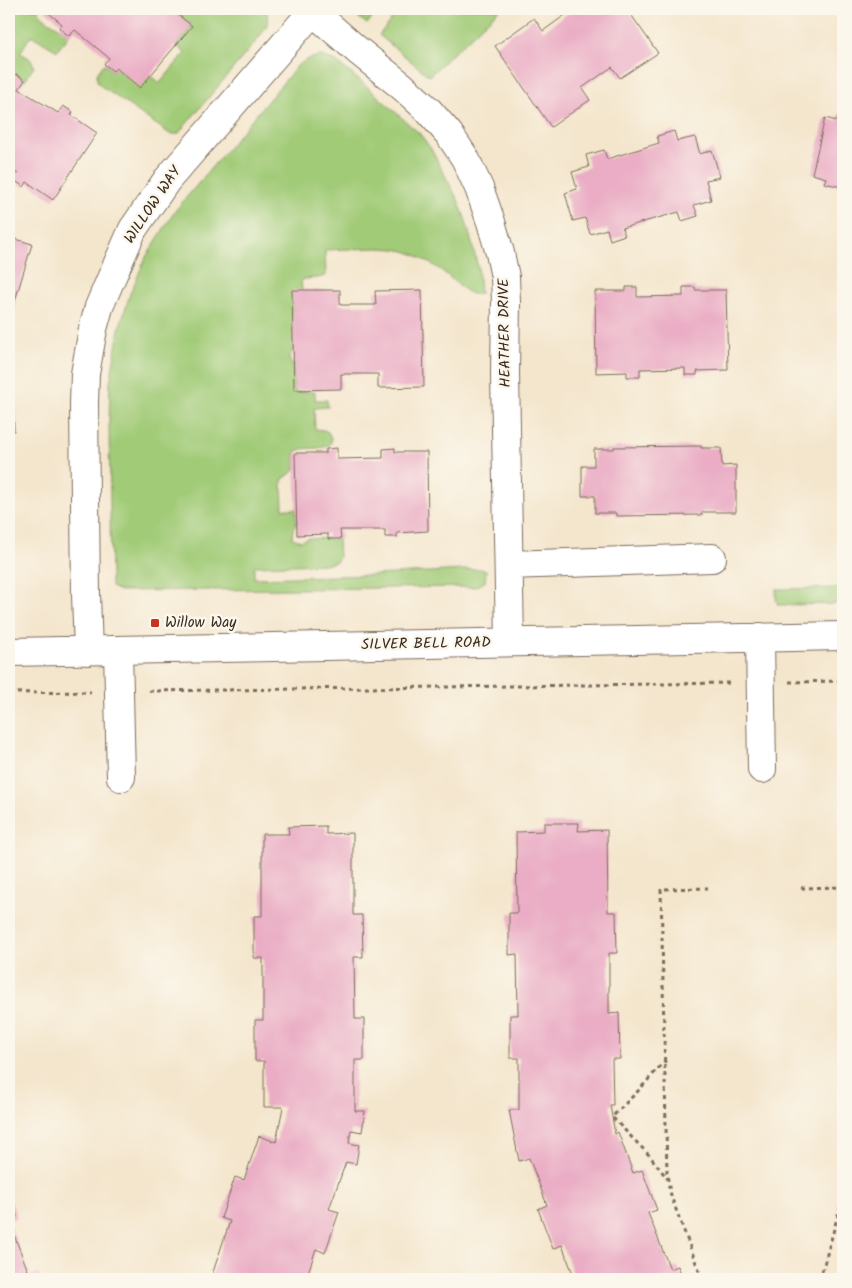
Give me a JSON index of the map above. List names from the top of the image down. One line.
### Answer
{"streets":{"street":["WILLOW WAY","HEATHER DRIVE","SILVER BELL ROAD"]},"crossings":[["WILLOW WAY","HEATHER DRIVE"],["WILLOW WAY","SILVER BELL ROAD"],["HEATHER DRIVE","SILVER BELL ROAD"]],"places":{"transit":["Willow Way"]}}
